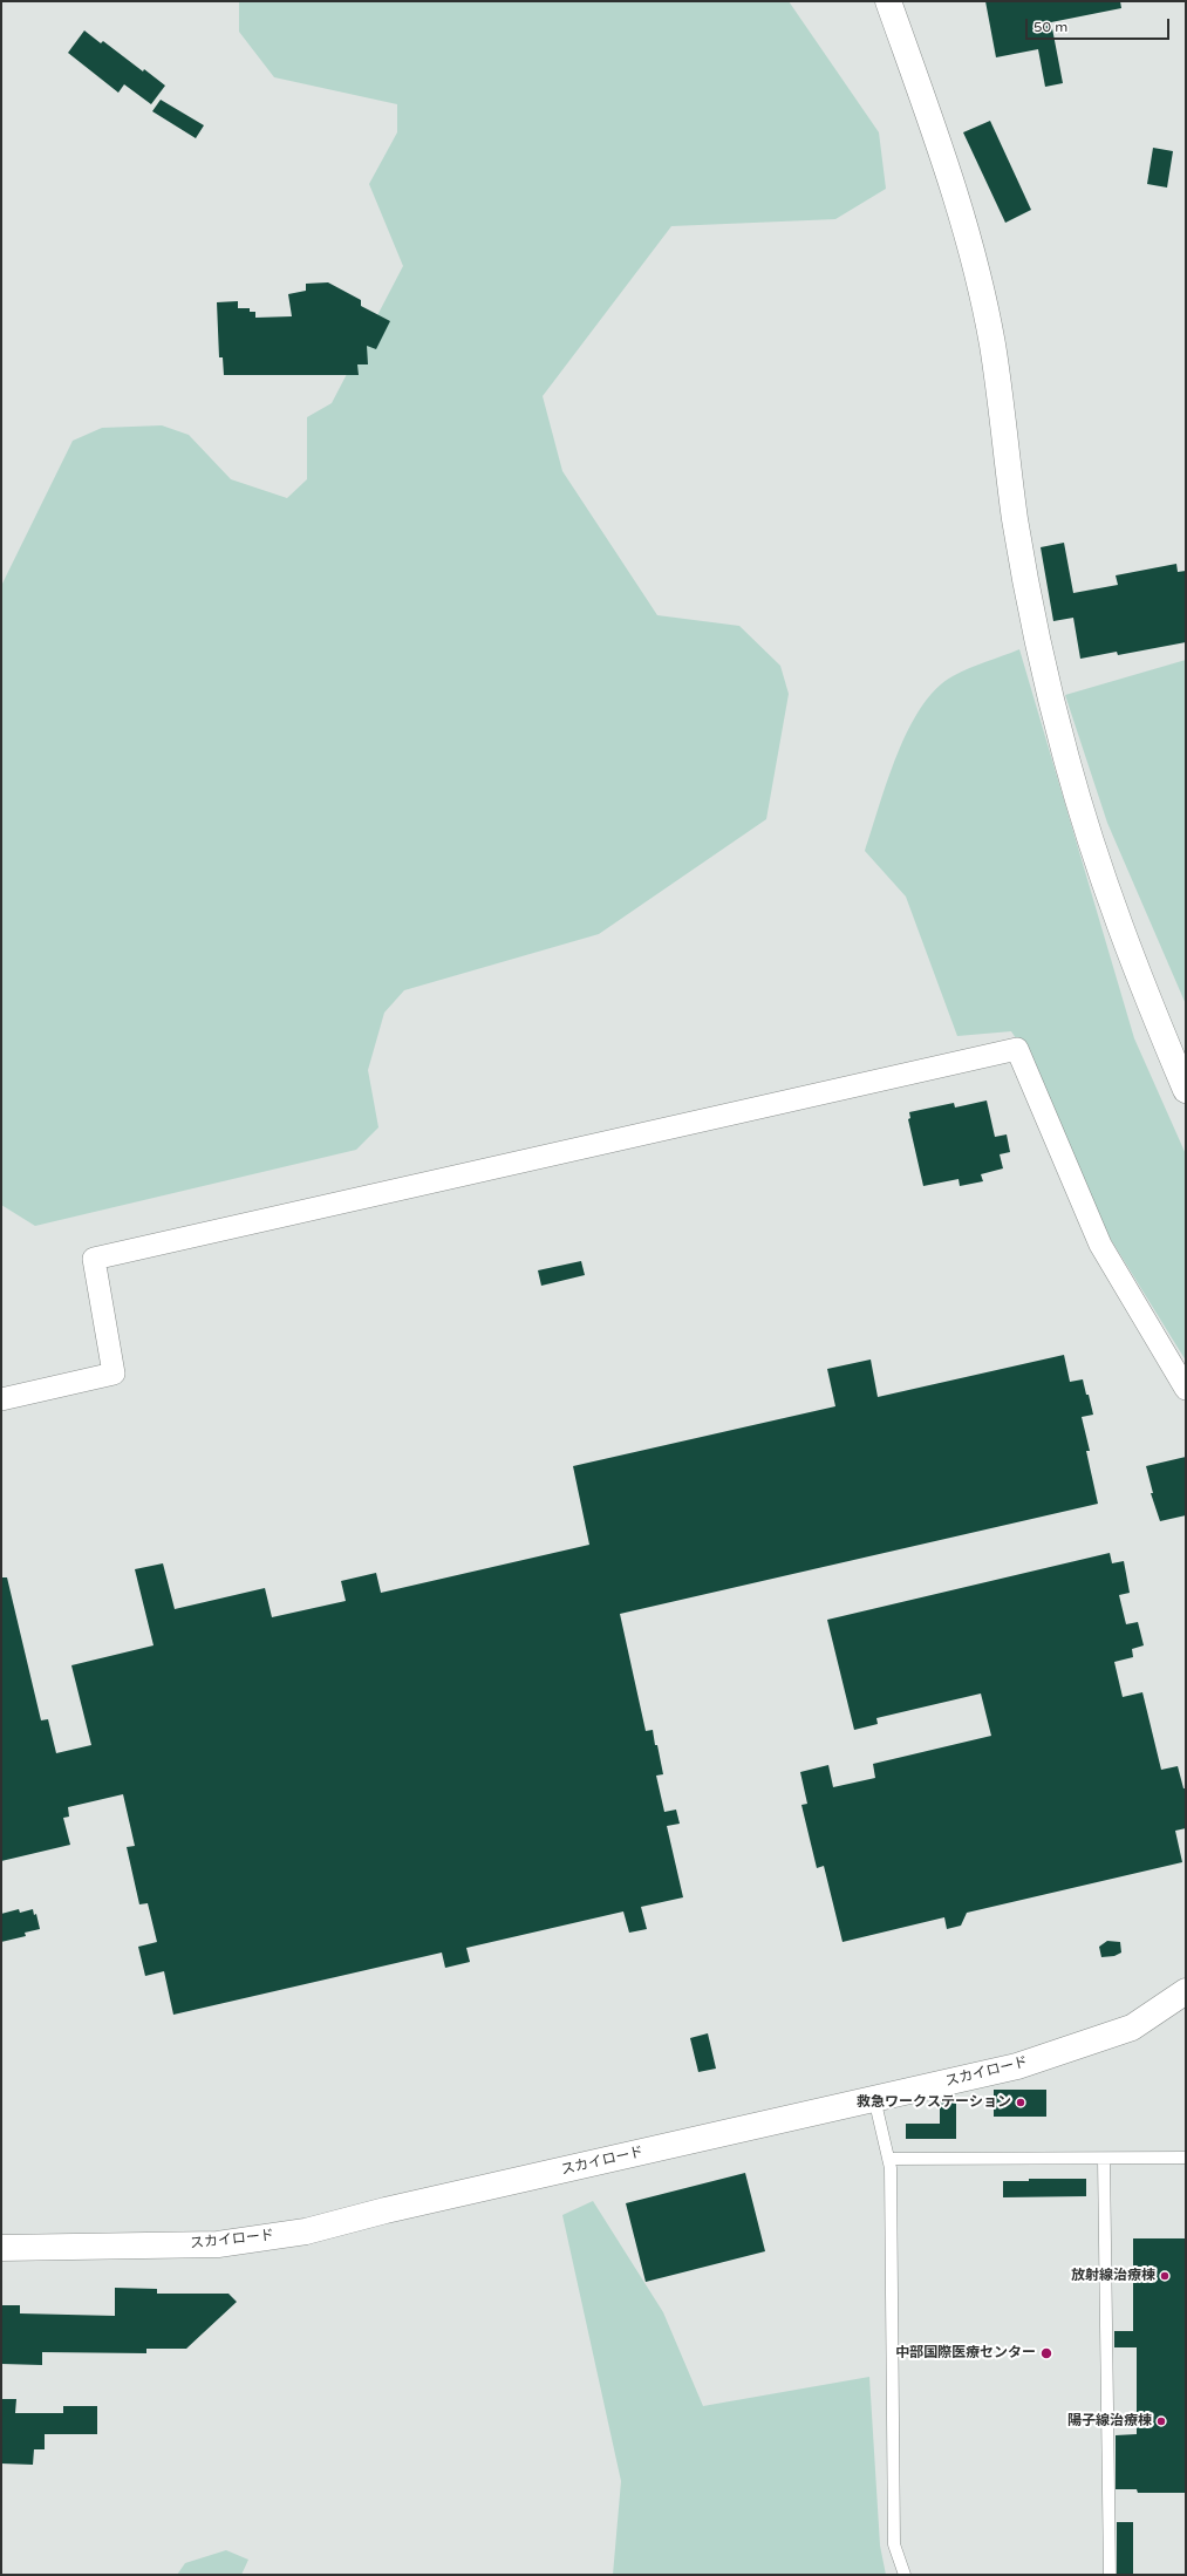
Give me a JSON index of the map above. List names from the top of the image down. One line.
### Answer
{"streets":{"street":["スカイロード"]},"places":["救急ワークステーション","放射線治療棟","中部国際医療センター","陽子線治療棟"],"scale_bar":"50 m"}
